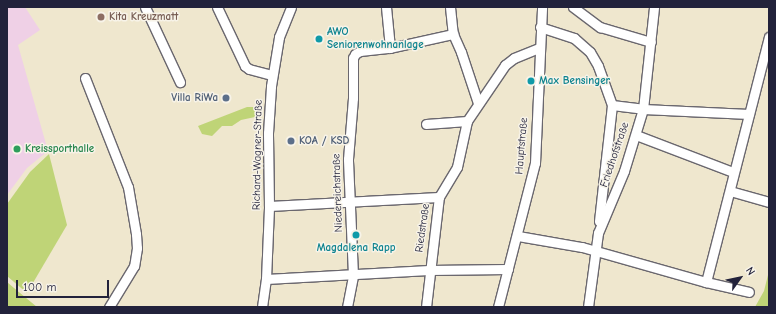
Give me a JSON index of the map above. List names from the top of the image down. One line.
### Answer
{"streets":{"street":["Hauptstraße","Richard-Wagner-Straße","Friedhofstraße","Niedereichstraße","Riedstraße"]},"crossings":[["Hauptstraße","Riedstraße"]],"places":["Kita Kreuzmatt","AWO Seniorenwohnanlage","Max Bensinger","Villa RiWa","KOA / KSD","Kreissporthalle","Magdalena Rapp"],"scale_bar":"100 m","north":"top right"}
